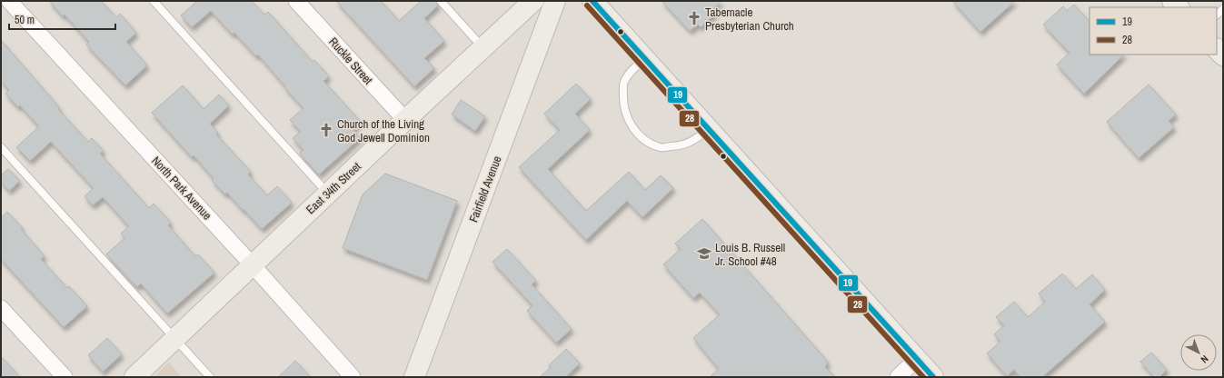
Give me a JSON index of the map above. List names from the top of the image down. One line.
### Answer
{"streets":{"street":["Ruckle Street","North Park Avenue","East 34th Street","Fairfield Avenue"]},"crossings":[["Ruckle Street","East 34th Street"],["North Park Avenue","East 34th Street"]],"places":{"church":["Tabernacle Presbyterian Church","Church of the Living God Jewell Dominion"],"school or university":["Louis B. Russell Jr. School #48"]},"lines":["transit line 19","transit line 28"],"legend":["19","28"],"scale_bar":"50 m","north":"bottom right"}
